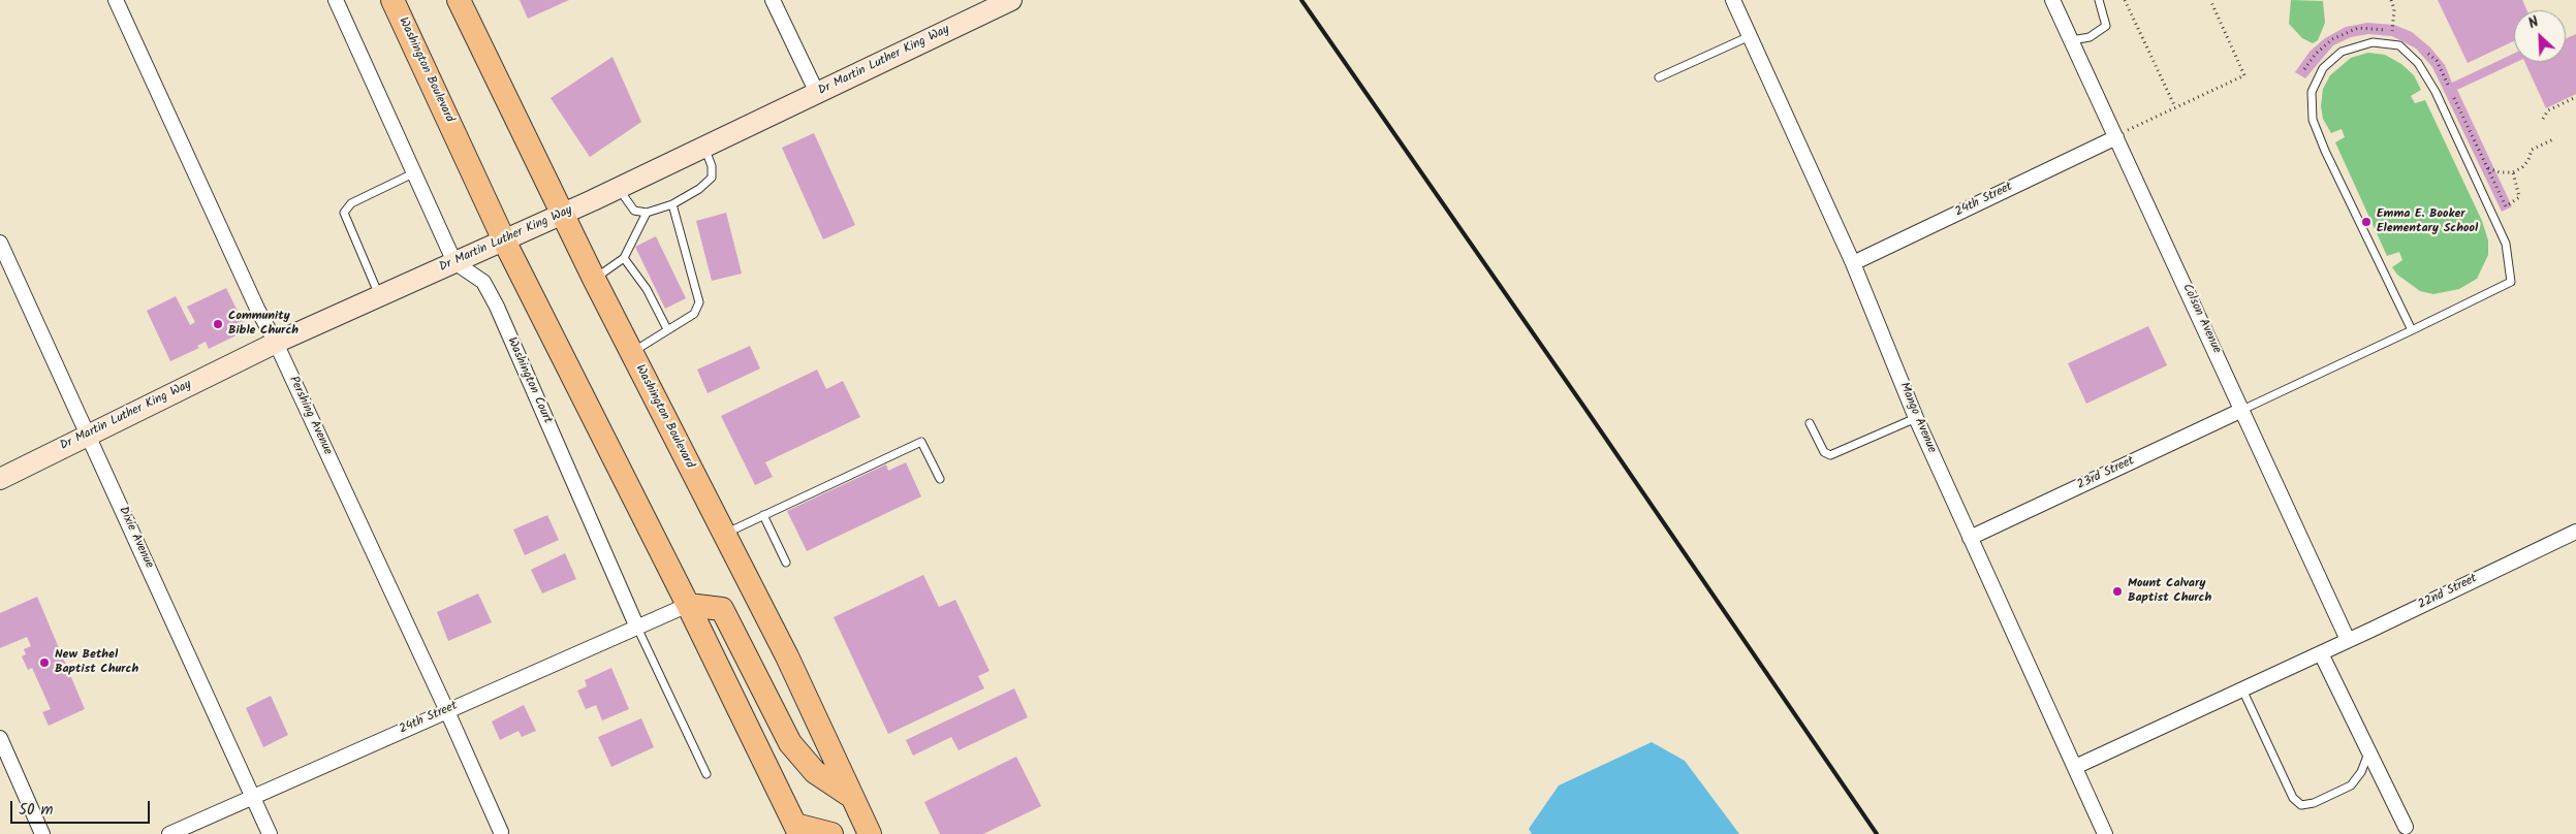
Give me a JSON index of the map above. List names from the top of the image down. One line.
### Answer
{"streets":{"main road":["Washington Boulevard"],"street":["Dr Martin Luther King Way","24th Street","Colson Avenue","Washington Court","Pershing Avenue","Mango Avenue","23rd Street","Dixie Avenue","22nd Street"]},"crossings":[["Dr Martin Luther King Way","Washington Boulevard"],["Dr Martin Luther King Way","Washington Court"],["Dr Martin Luther King Way","Pershing Avenue"],["Dr Martin Luther King Way","Dixie Avenue"],["Washington Boulevard","24th Street"],["24th Street","Colson Avenue"],["24th Street","Washington Court"],["24th Street","Pershing Avenue"],["24th Street","Mango Avenue"],["24th Street","Dixie Avenue"],["Colson Avenue","23rd Street"],["Colson Avenue","22nd Street"],["Mango Avenue","23rd Street"],["Mango Avenue","22nd Street"]],"places":["Emma E. Booker Elementary School","Community Bible Church","Mount Calvary Baptist Church","New Bethel Baptist Church"],"scale_bar":"50 m","north":"top left"}
